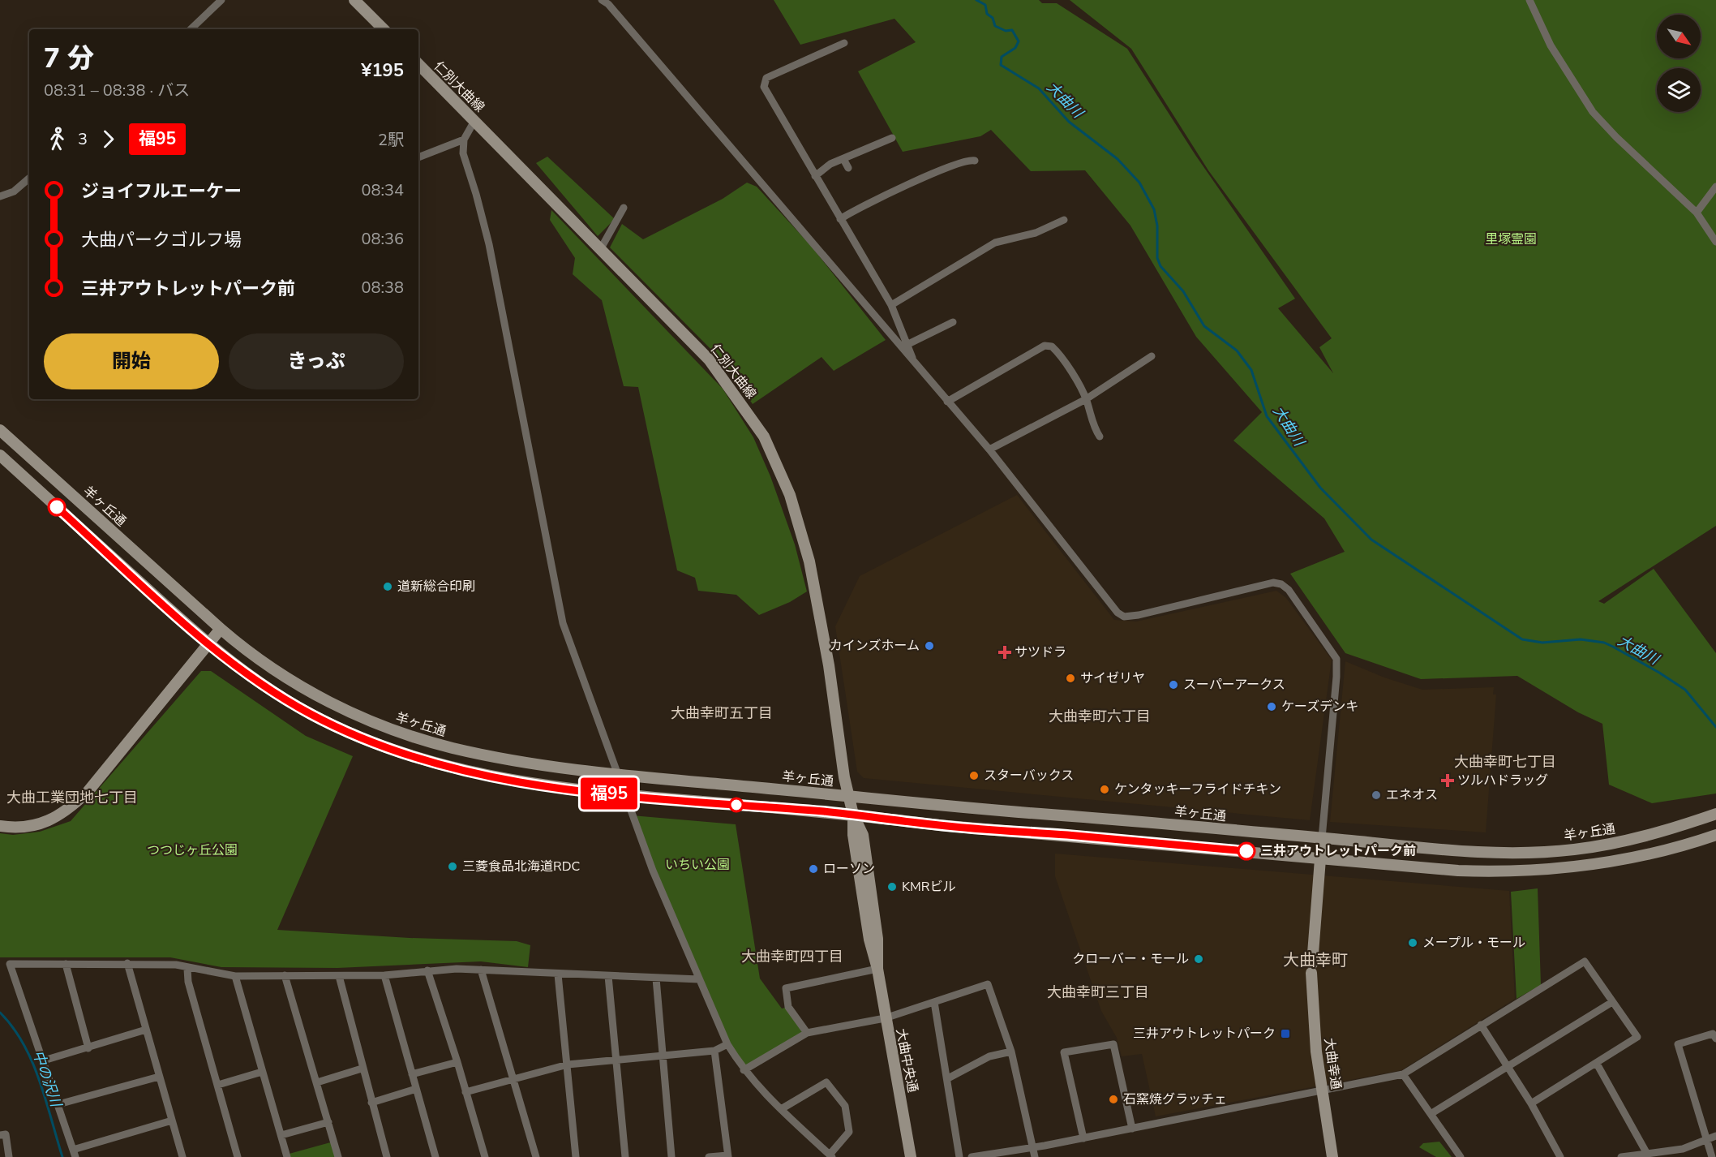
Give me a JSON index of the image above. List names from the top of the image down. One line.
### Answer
{"streets":{"main road":["仁別大曲線","羊ヶ丘通","大曲中央通","大曲幸通"]},"crossings":[["仁別大曲線","羊ヶ丘通"],["仁別大曲線","大曲中央通"],["羊ヶ丘通","大曲中央通"],["羊ヶ丘通","大曲幸通"]],"districts":["大曲幸町五丁目","大曲幸町六丁目","大曲幸町七丁目","大曲工業団地七丁目","大曲幸町四丁目","大曲幸町","大曲幸町三丁目"],"water":["大曲川","中の沢川"],"parks":["里塚霊園","つつじヶ丘公園","いちい公園"],"places":{"other":["道新総合印刷","カインズホーム","サイゼリヤ","スーパーアークス","ケーズデンキ","スターバックス","ケンタッキーフライドチキン","エネオス","三井アウトレットパーク前","三菱食品北海道RDC","ローソン","KMRビル","メープル・モール","クローバー・モール","石窯焼グラッチェ"],"health":["サツドラ","ツルハドラッグ"],"transit":["三井アウトレットパーク"]},"lines":["bus line 福95"],"north":"bottom right","page":{"on_map":"福95","heading":["7 分","08:31 – 08:38 · バス","¥195"],"legs":["3","福95","2駅"],"list":[{"name":"ジョイフルエーケー","value":"08:34"},{"name":"大曲パークゴルフ場","value":"08:36"},{"name":"三井アウトレットパーク前","value":"08:38"}],"buttons":["開始","きっぷ"]}}
